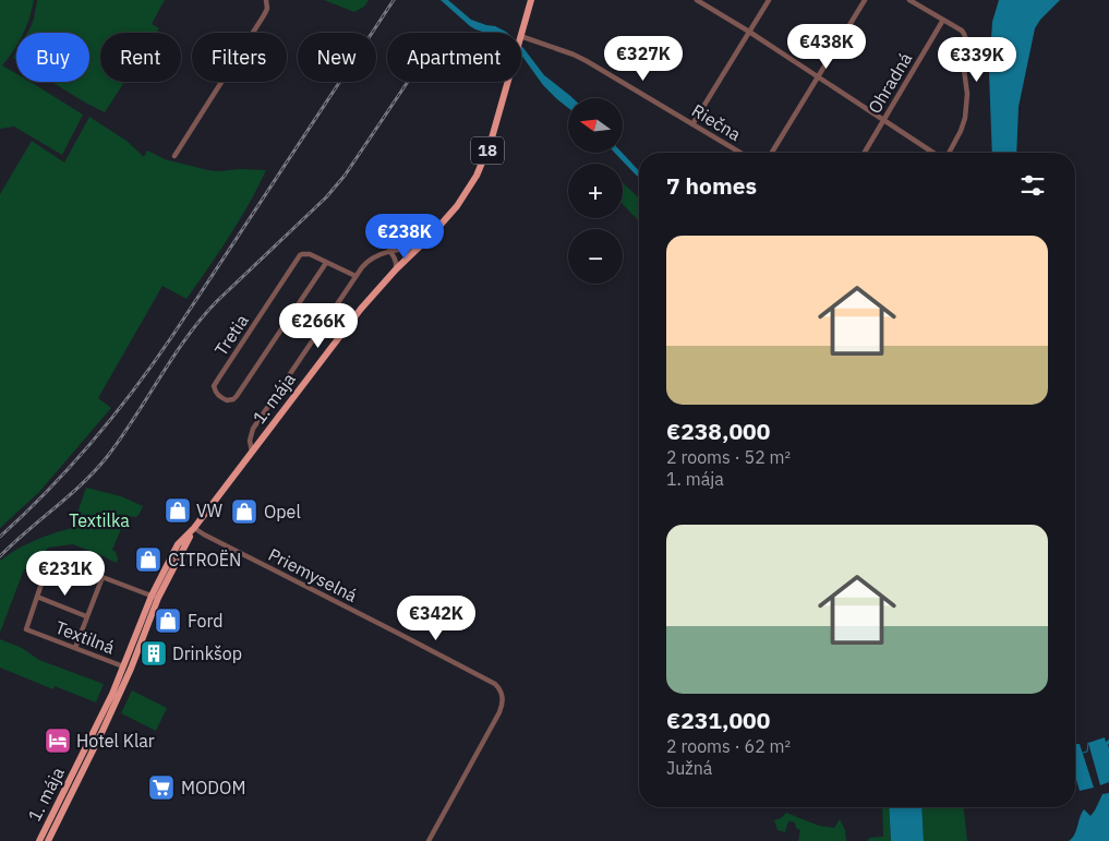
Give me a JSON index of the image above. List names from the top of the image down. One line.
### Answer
{"streets":{"main road":["18","1. mája"],"street":["Ohradná","Riečna","Tretia","Priemyselná","Textilná"]},"crossings":[["1. mája","Priemyselná"],["1. mája","Textilná"]],"parks":["Textilka"],"places":{"shop":["VW","Opel","CITROËN","Ford"],"building":["Drinkšop"],"hotel":["Hotel Klar"],"supermarket":["MODOM"]},"north":"left","page":{"price":["€438K","€327K","€339K","€238K","€266K","€231K","€342K"],"chip":["Buy","Rent","Filters","New","Apartment"],"map_buttons":["+","−"],"heading":"7 homes","list":[{"name":"€238,000","note":"2 rooms · 52 m² · 1. mája"},{"name":"€231,000","note":"2 rooms · 62 m² · Južná"}]}}
